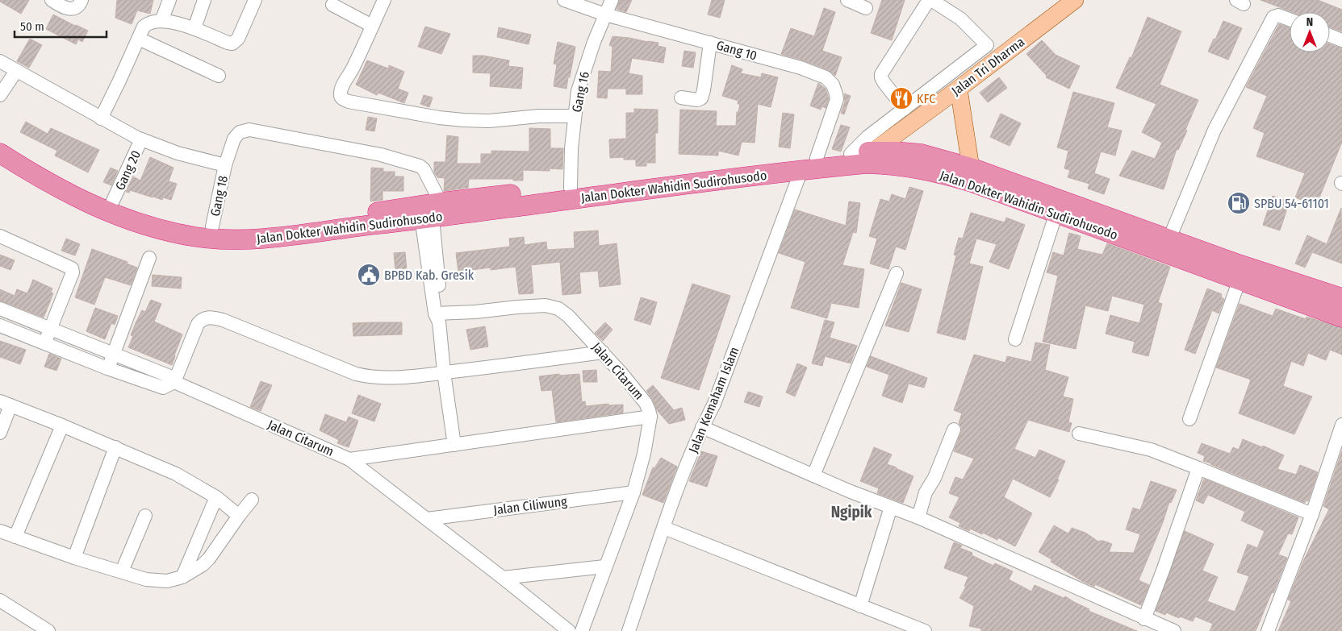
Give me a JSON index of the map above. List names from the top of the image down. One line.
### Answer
{"streets":{"highway":["Jalan Dokter Wahidin Sudirohusodo"],"main road":["Jalan Tri Dharma"],"street":["Gang 10","Gang 16","Gang 20","Gang 18","Jalan Citarum","Jalan Kemaham Islam","Jalan Ciliwung"]},"crossings":[["Gang 10","Gang 16"],["Gang 10","Jalan Dokter Wahidin Sudirohusodo"],["Jalan Tri Dharma","Jalan Dokter Wahidin Sudirohusodo"],["Gang 16","Jalan Dokter Wahidin Sudirohusodo"],["Gang 20","Jalan Dokter Wahidin Sudirohusodo"],["Jalan Dokter Wahidin Sudirohusodo","Gang 18"],["Jalan Dokter Wahidin Sudirohusodo","Jalan Kemaham Islam"],["Gang 18","Jalan Citarum"],["Jalan Citarum","Jalan Ciliwung"]],"districts":["Ngipik"],"places":{"restaurant":["KFC"],"fuel station":["SPBU 54-61101"],"public building":["BPBD Kab. Gresik"]},"scale_bar":"50 m","north":"top"}
